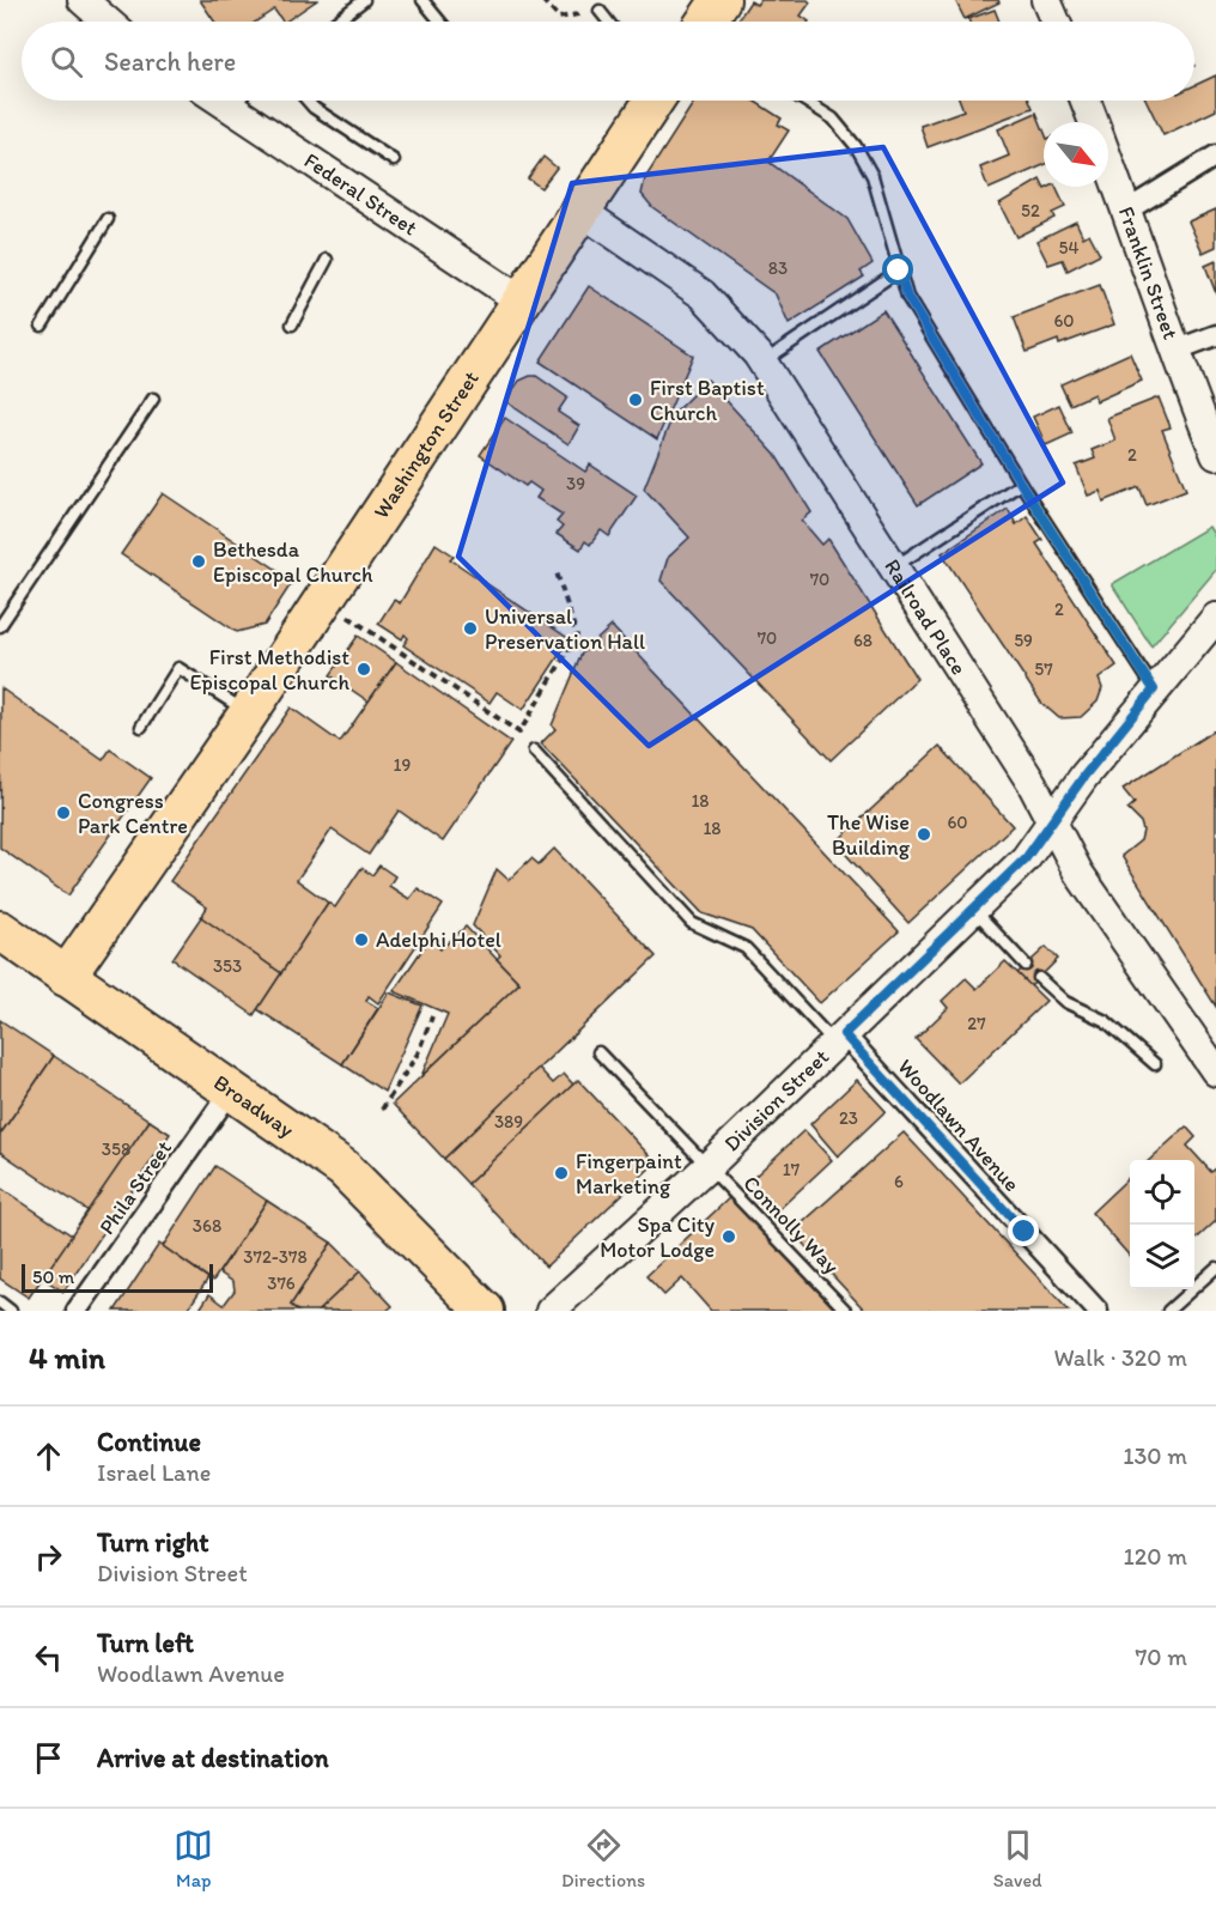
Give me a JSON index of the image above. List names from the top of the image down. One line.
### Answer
{"streets":{"highway":["Washington Street","Broadway"],"street":["Federal Street","Franklin Street","Railroad Place","Division Street","Woodlawn Avenue","Phila Street"],"lane":["Connolly Way"]},"crossings":[["Federal Street","Washington Street"],["Washington Street","Railroad Place"],["Washington Street","Broadway"],["Railroad Place","Division Street"],["Division Street","Woodlawn Avenue"],["Division Street","Connolly Way"],["Broadway","Phila Street"]],"places":["First Baptist Church","Bethesda Episcopal Church","Universal Preservation Hall","First Methodist Episcopal Church","Congress Park Centre","The Wise Building","Adelphi Hotel","Fingerpaint Marketing","Spa City Motor Lodge"],"house_numbers":["52","54","83","60","2","39","70","2","70","68","59","57","19","18","60","18","353","27","23","389","358","17","6","368","372-378","376"],"scale_bar":"50 m","north":"bottom right","page":{"search":"Search here","scale":"50 m","heading":["4 min","Walk · 320 m"],"list":[["Continue","Israel Lane","130 m"],["Turn right","Division Street","120 m"],["Turn left","Woodlawn Avenue","70 m"],"Arrive at destination"],"nav":["Map","Directions","Saved"]}}
